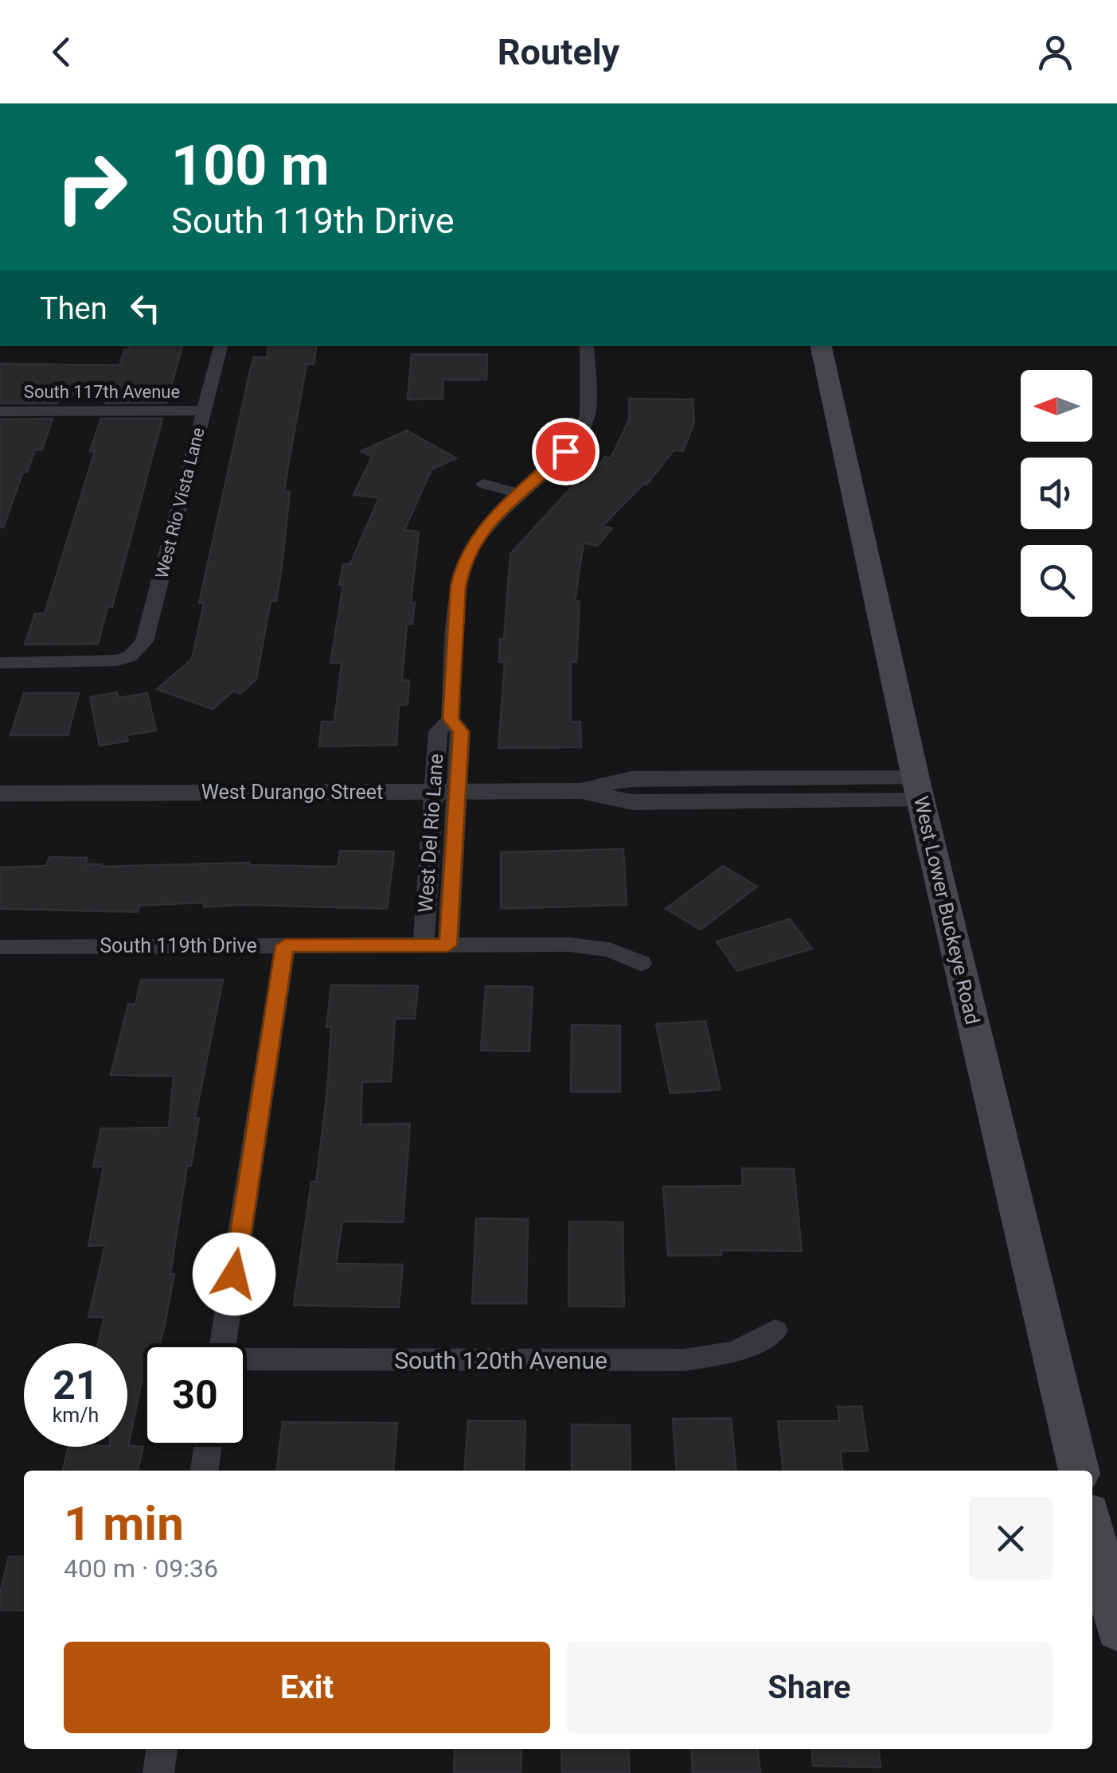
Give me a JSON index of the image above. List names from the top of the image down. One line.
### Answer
{"streets":{"main road":["West Lower Buckeye Road"],"street":["South 117th Avenue","West Rio Vista Lane","West Durango Street","West Del Rio Lane","South 119th Drive","South 120th Avenue"]},"crossings":[["South 117th Avenue","West Rio Vista Lane"],["West Durango Street","West Del Rio Lane"],["West Durango Street","West Lower Buckeye Road"],["West Del Rio Lane","South 119th Drive"]],"north":"left","page":{"header":"Routely","turn":["100 m","South 119th Drive"],"then":"Then","speed":"21 km/h","limit":"30","heading":["1 min","400 m · 09:36"],"buttons":["Exit","Share"]}}
